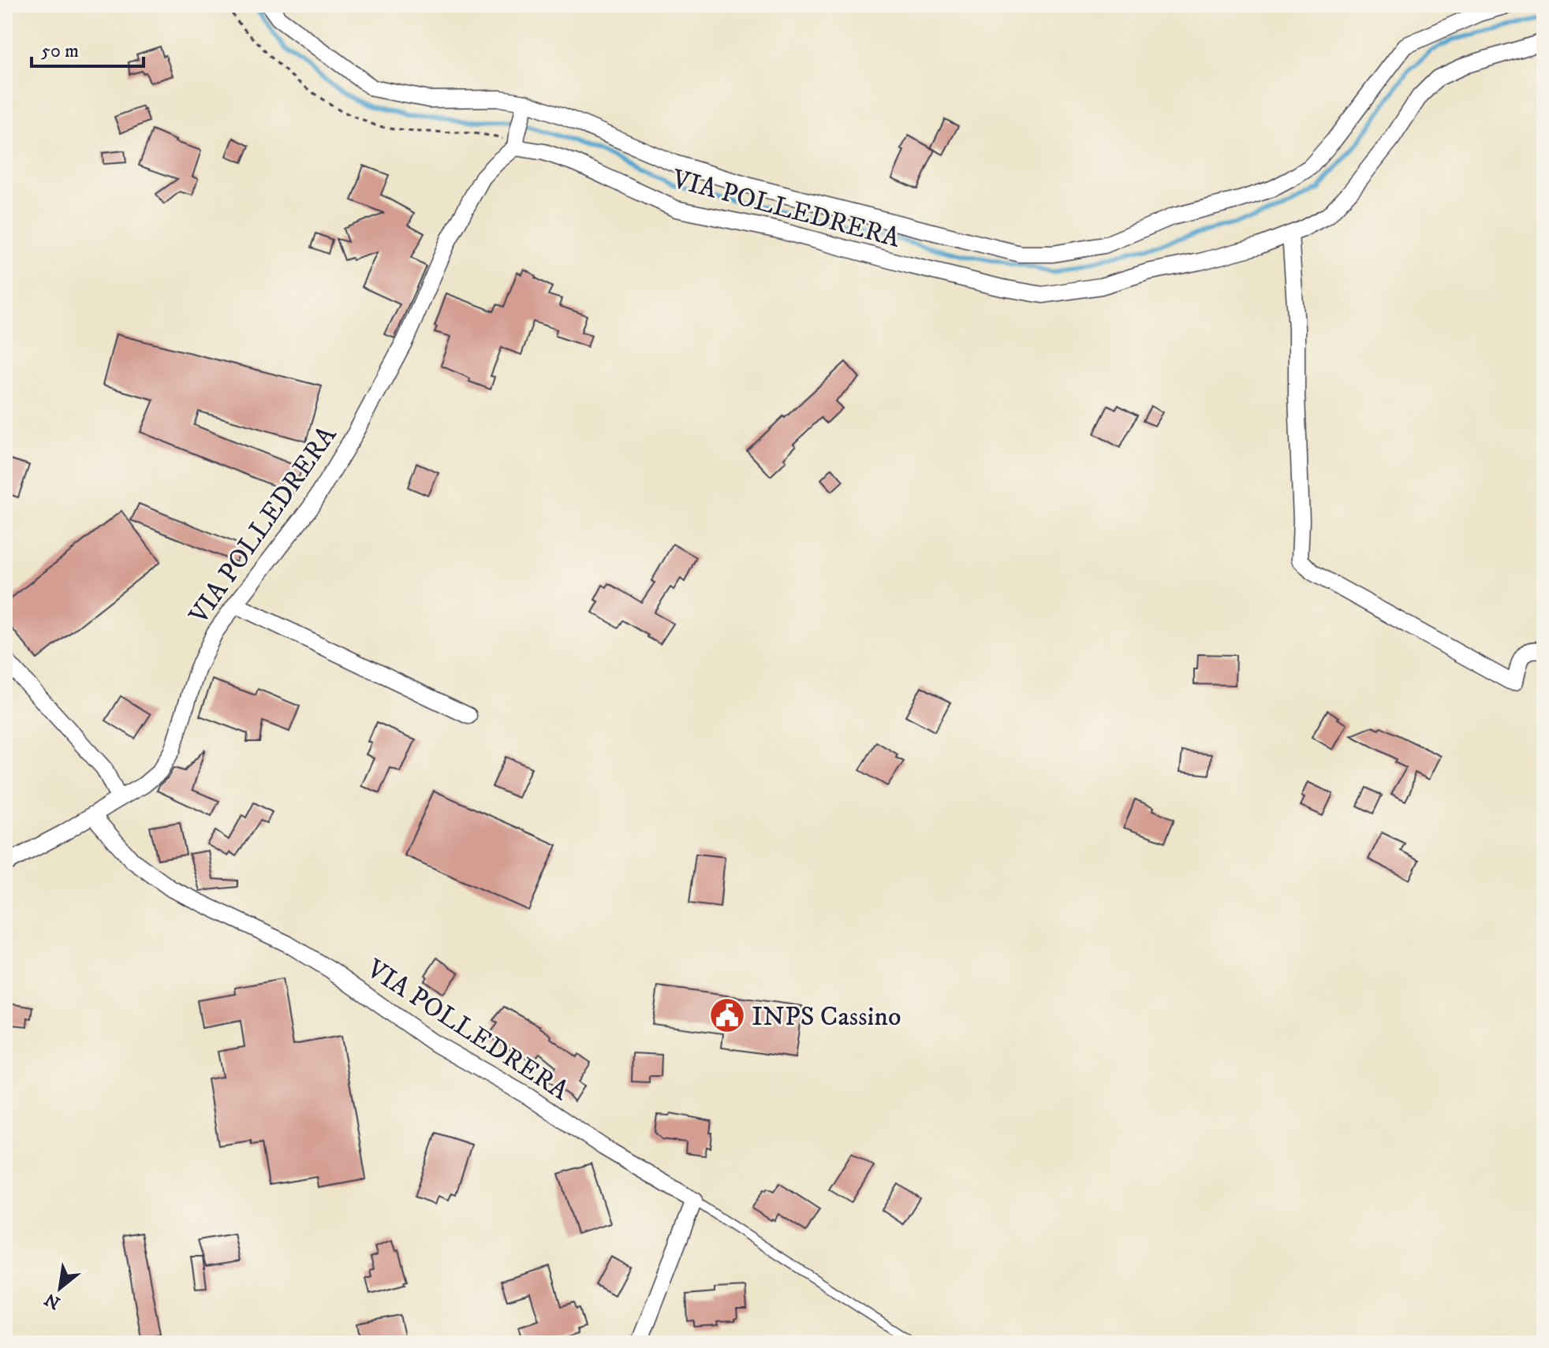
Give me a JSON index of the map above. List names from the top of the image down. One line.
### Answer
{"streets":{"street":["VIA POLLEDRERA"]},"places":{"public building":["INPS Cassino"]},"scale_bar":"50 m","north":"bottom left"}
